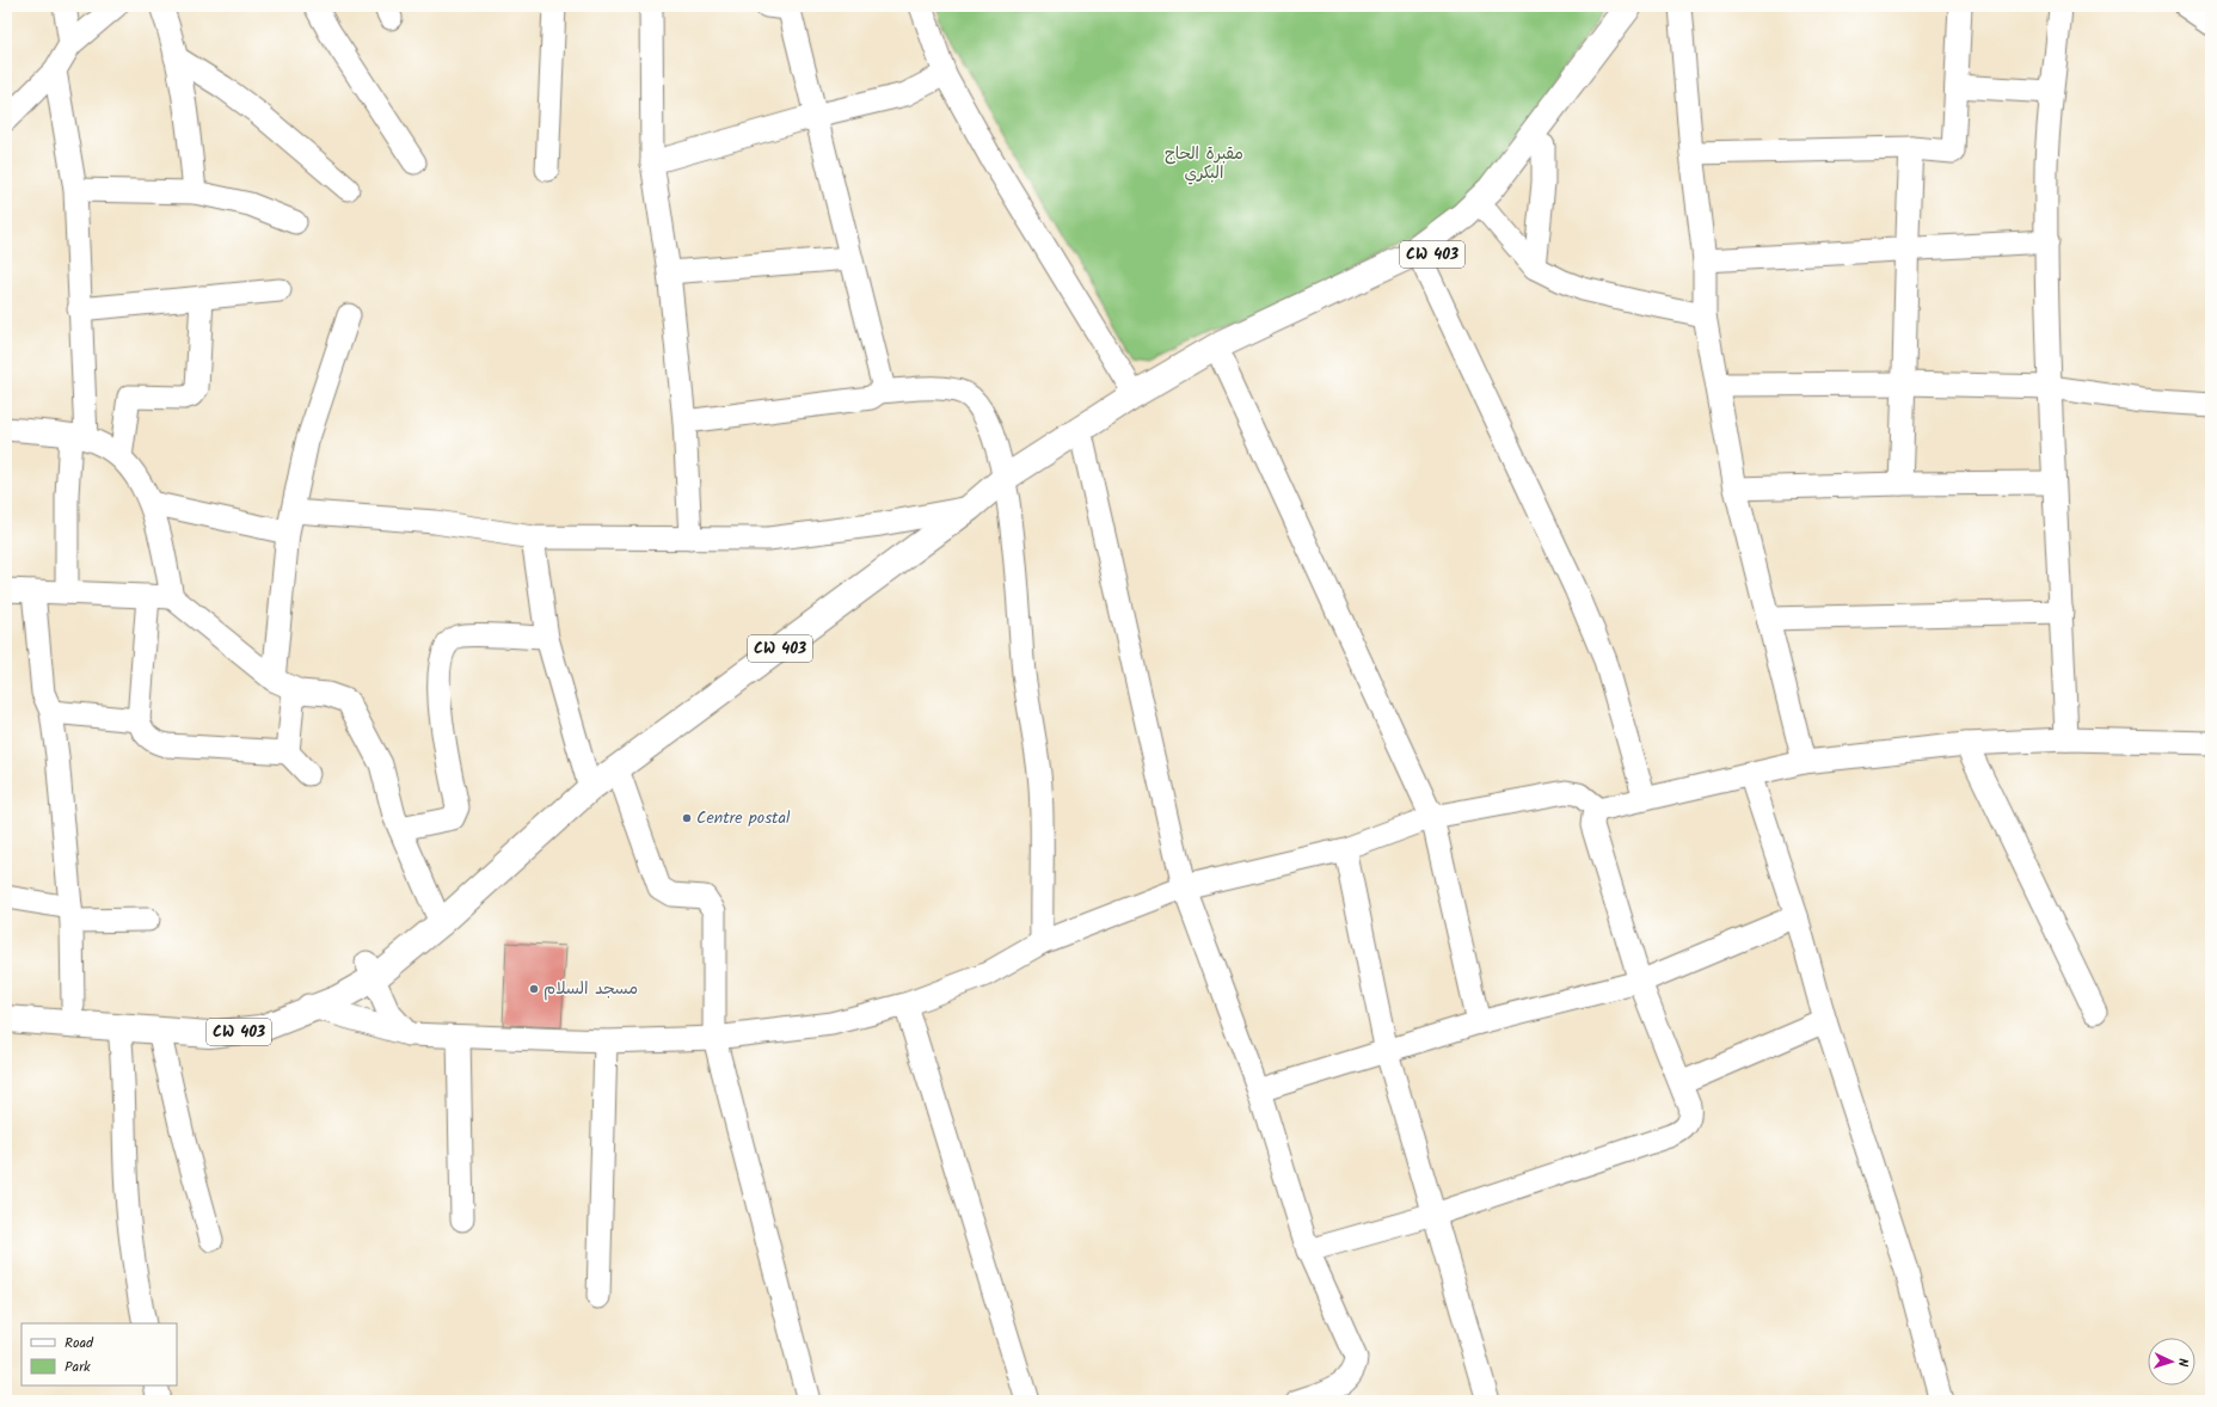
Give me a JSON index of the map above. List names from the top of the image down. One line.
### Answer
{"streets":{"main road":["CW 403"]},"parks":["مقبرة الحاج البكري"],"places":["Centre postal","مسجد السلام"],"legend":["Road","Park"],"north":"right"}
